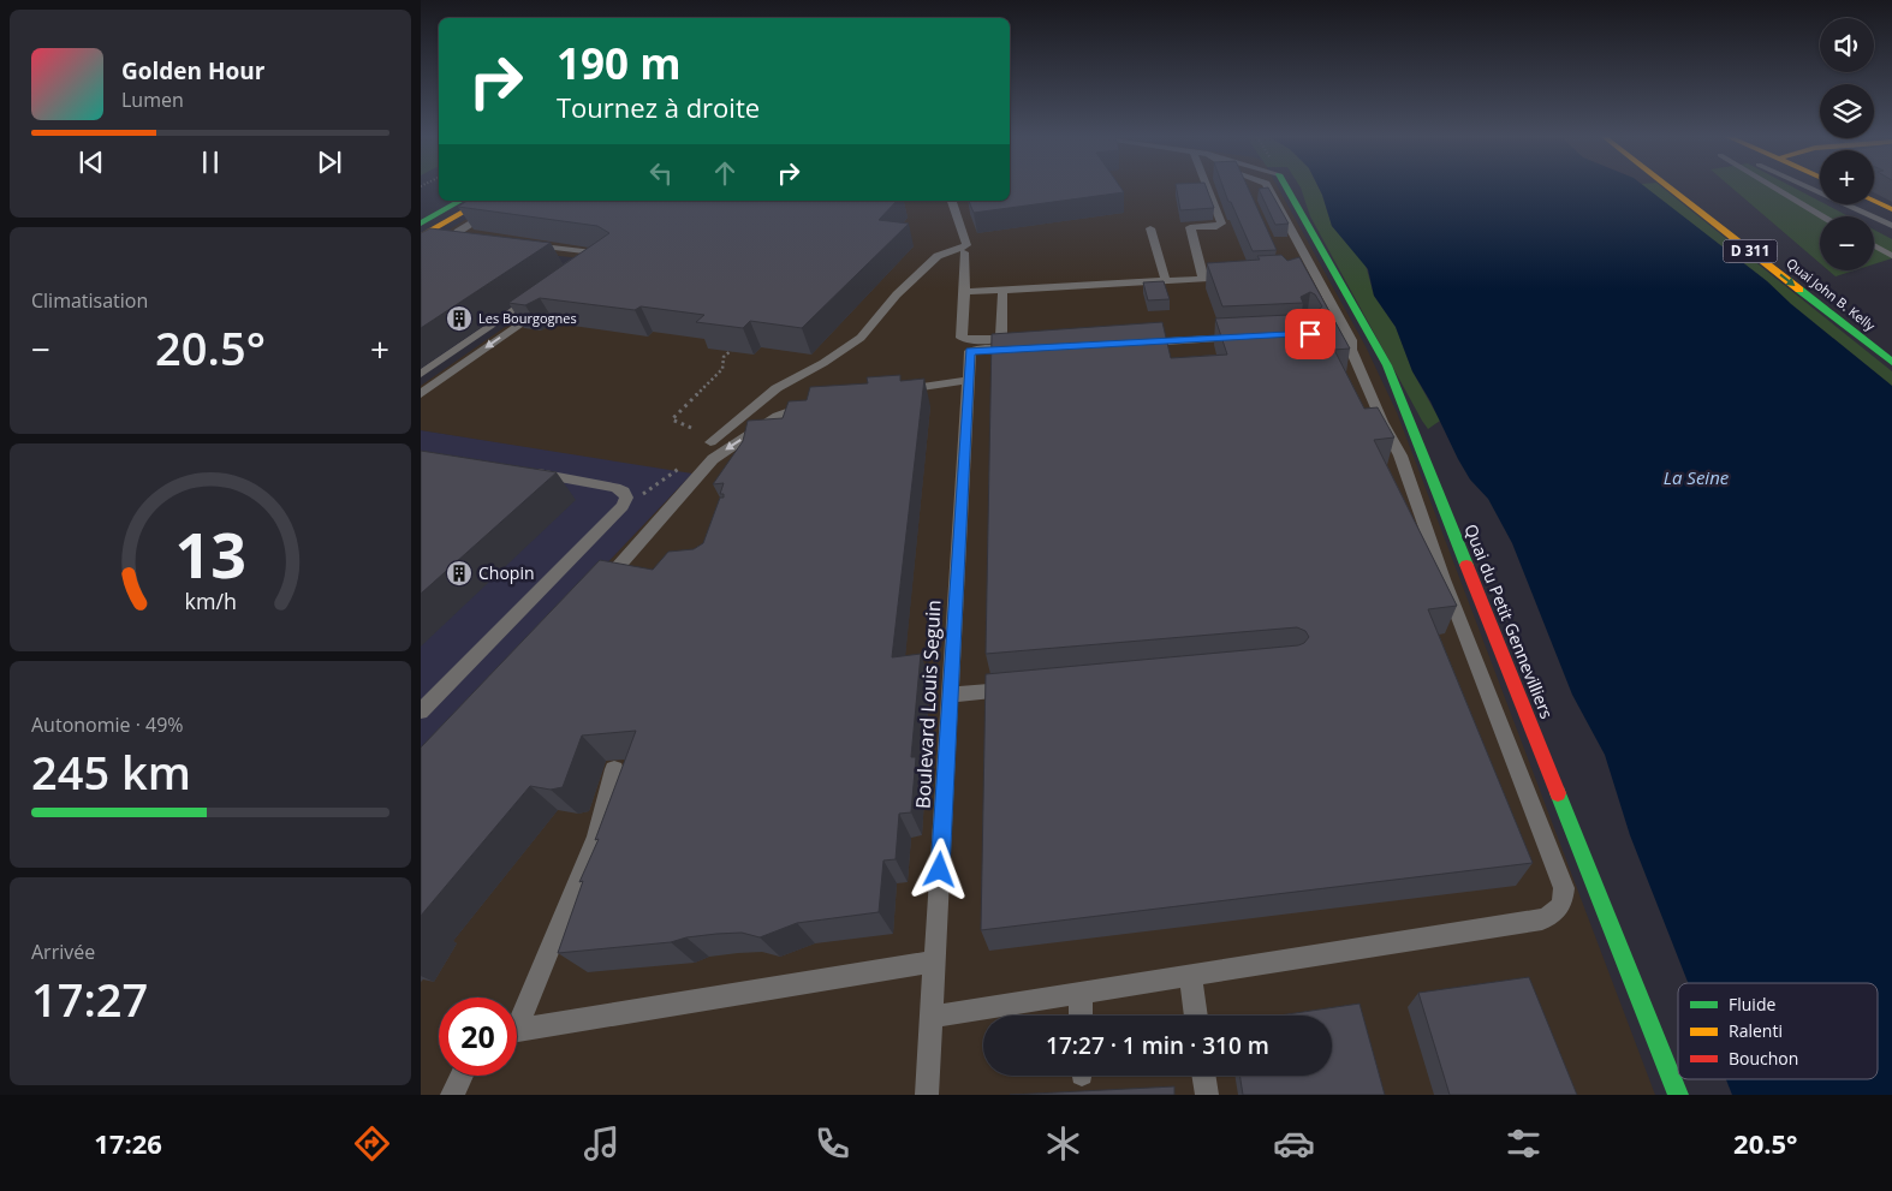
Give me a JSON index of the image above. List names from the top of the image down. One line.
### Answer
{"streets":{"main road":["D 311","Quai John B. Kelly","Quai du Petit Gennevilliers"],"lane":["Boulevard Louis Seguin"]},"one_way":["Quai John B. Kelly"],"water":["La Seine"],"places":{"building":["Les Bourgognes","Chopin"]},"legend":["Fluide","Ralenti","Bouchon"],"page":{"map_buttons":["+","−"],"turn":["190 m","Tournez à droite"],"song":["Golden Hour","Lumen"],"tile":["Climatisation",["Autonomie · 49%","245 km"],["Arrivée","17:27"]],"heat":["−","20.5°","+"],"limit":"20","trip":"17:27 · 1 min · 310 m","tabs":["17:26","20.5°"],"gauge":["13","km/h"]}}
